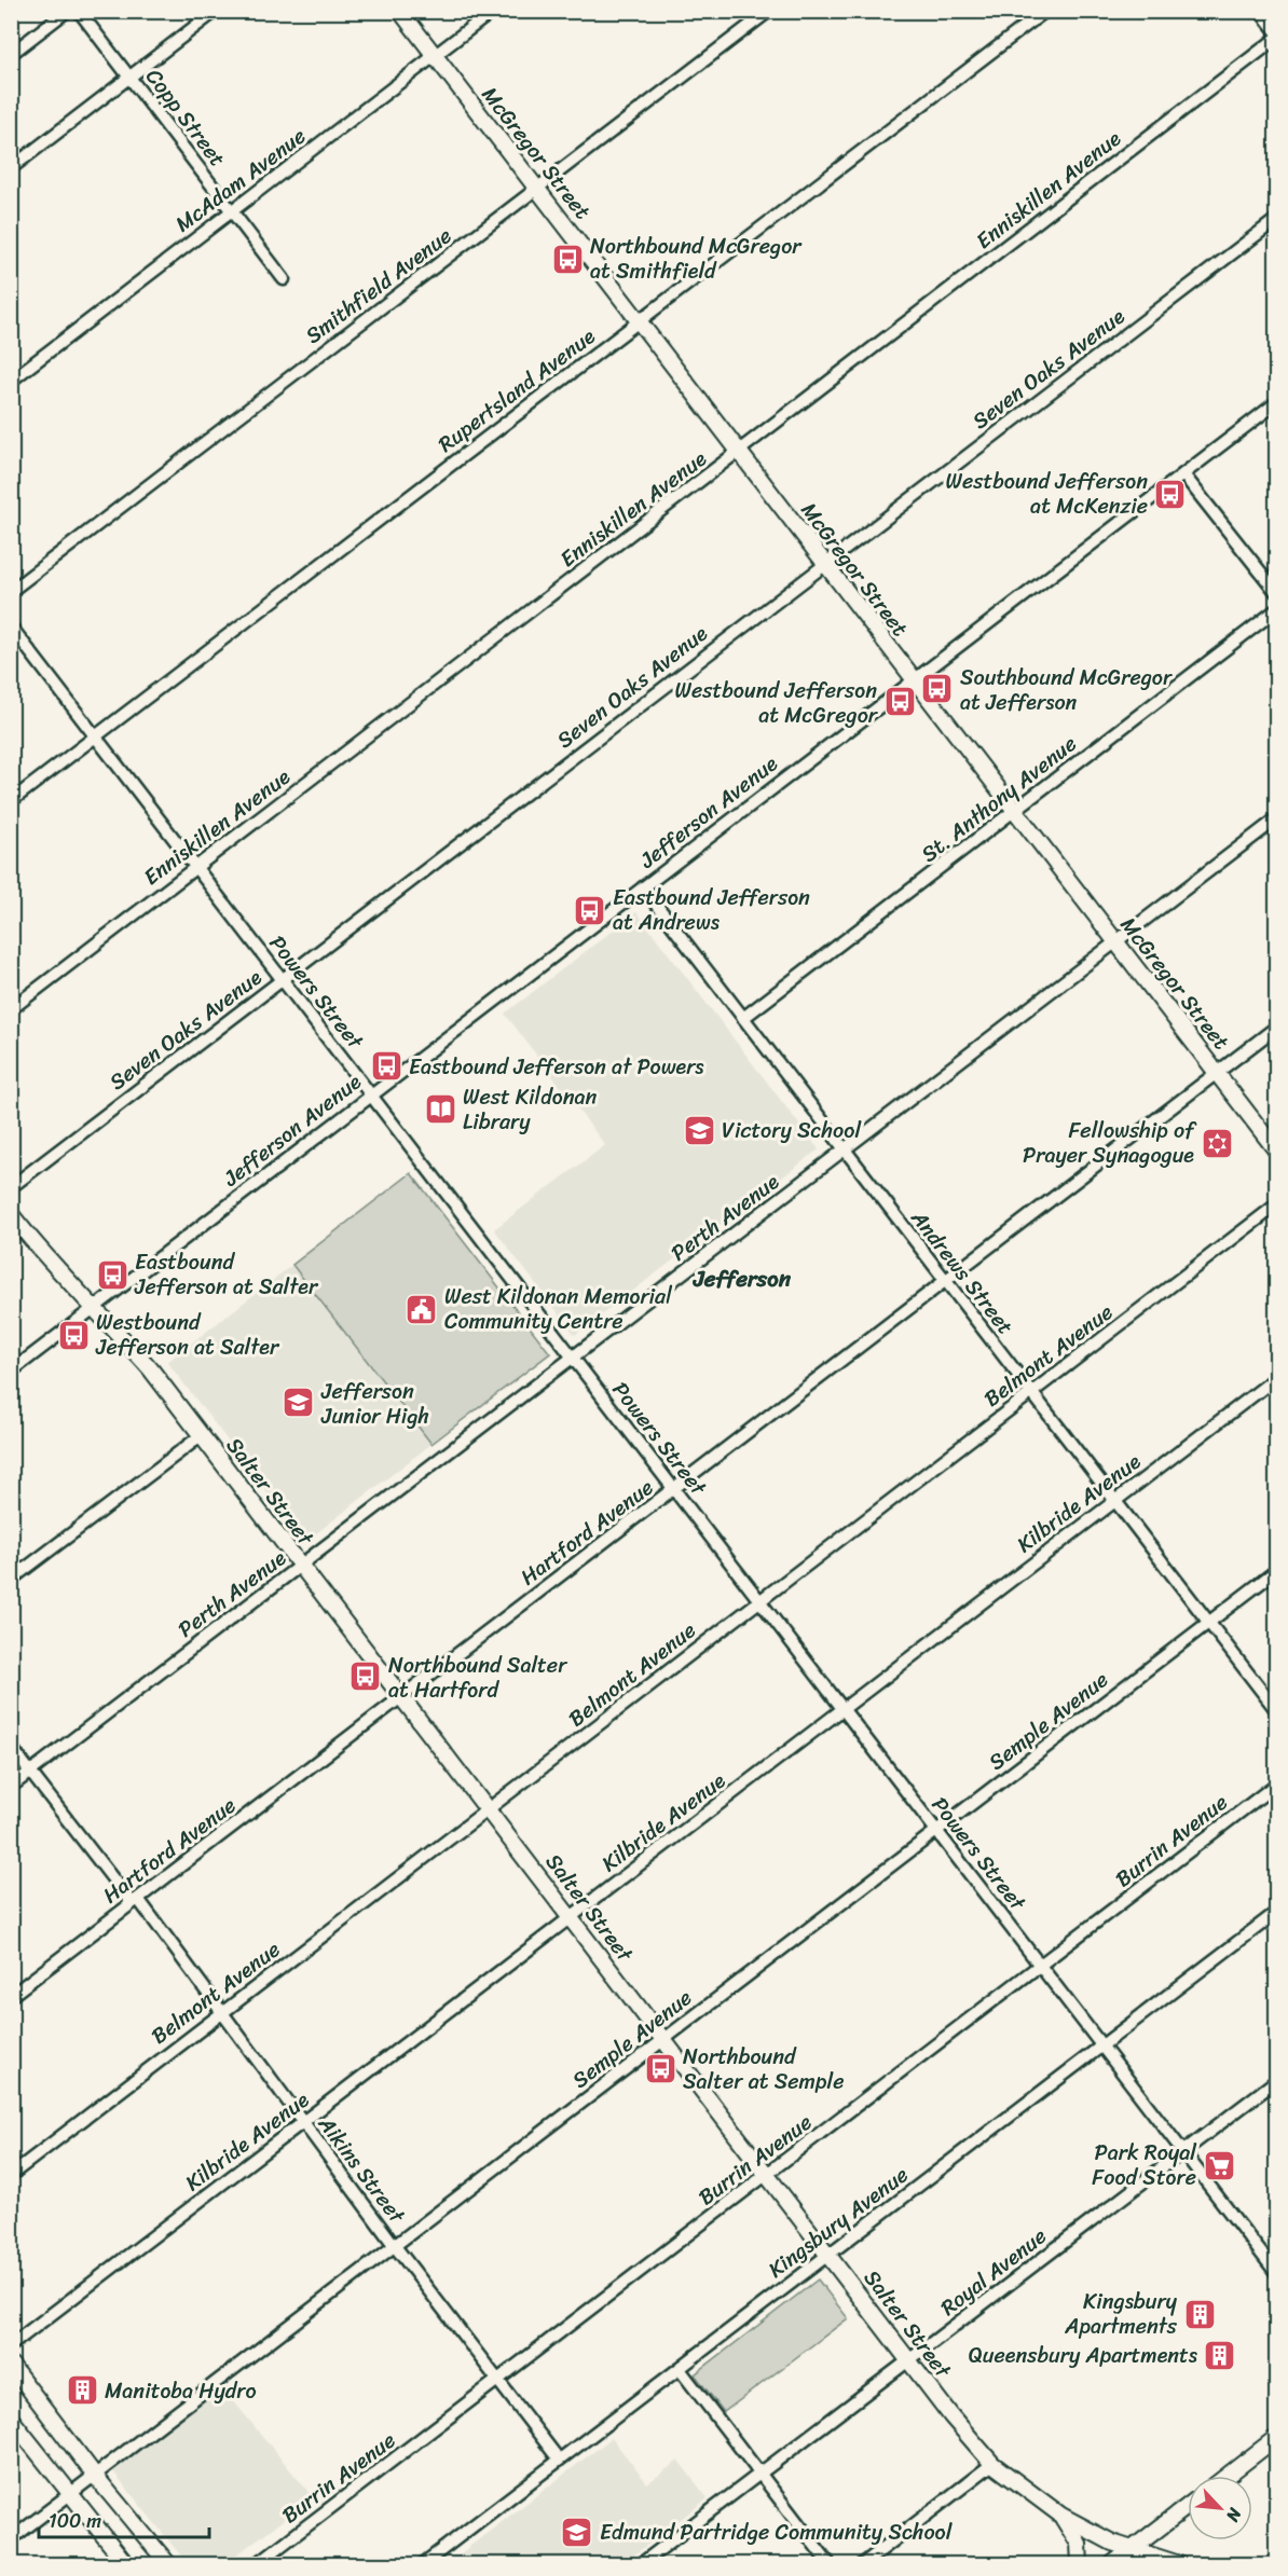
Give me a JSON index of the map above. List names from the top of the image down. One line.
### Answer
{"streets":{"main road":["McGregor Street","Salter Street"],"street":["Copp Street","McAdam Avenue","Enniskillen Avenue","Smithfield Avenue","Seven Oaks Avenue","Rupertsland Avenue","St. Anthony Avenue","Jefferson Avenue","Powers Street","Perth Avenue","Andrews Street","Belmont Avenue","Kilbride Avenue","Hartford Avenue","Semple Avenue","Burrin Avenue","Aikins Street","Kingsbury Avenue","Royal Avenue"]},"crossings":[["Copp Street","McAdam Avenue"],["McGregor Street","McAdam Avenue"],["McGregor Street","Enniskillen Avenue"],["McGregor Street","Smithfield Avenue"],["McGregor Street","Seven Oaks Avenue"],["McGregor Street","Rupertsland Avenue"],["McGregor Street","St. Anthony Avenue"],["McGregor Street","Jefferson Avenue"],["McGregor Street","Perth Avenue"],["McGregor Street","Hartford Avenue"],["Enniskillen Avenue","Powers Street"],["Seven Oaks Avenue","Powers Street"],["Rupertsland Avenue","Powers Street"],["St. Anthony Avenue","Andrews Street"],["Jefferson Avenue","Powers Street"],["Jefferson Avenue","Andrews Street"],["Jefferson Avenue","Salter Street"],["Powers Street","Perth Avenue"],["Powers Street","Belmont Avenue"],["Powers Street","Kilbride Avenue"],["Powers Street","Hartford Avenue"],["Powers Street","Semple Avenue"],["Powers Street","Burrin Avenue"],["Powers Street","Kingsbury Avenue"],["Powers Street","Royal Avenue"],["Perth Avenue","Andrews Street"],["Perth Avenue","Salter Street"],["Perth Avenue","Aikins Street"],["Andrews Street","Belmont Avenue"],["Andrews Street","Kilbride Avenue"],["Andrews Street","Hartford Avenue"],["Andrews Street","Semple Avenue"],["Belmont Avenue","Salter Street"],["Belmont Avenue","Aikins Street"],["Salter Street","Kilbride Avenue"],["Salter Street","Hartford Avenue"],["Salter Street","Semple Avenue"],["Salter Street","Burrin Avenue"],["Salter Street","Kingsbury Avenue"],["Salter Street","Royal Avenue"],["Kilbride Avenue","Aikins Street"],["Hartford Avenue","Aikins Street"],["Semple Avenue","Aikins Street"],["Burrin Avenue","Aikins Street"],["Aikins Street","Kingsbury Avenue"]],"districts":["Jefferson"],"places":{"bus stop":["Northbound McGregor at Smithfield","Westbound Jefferson at McKenzie","Southbound McGregor at Jefferson","Westbound Jefferson at McGregor","Eastbound Jefferson at Andrews","Eastbound Jefferson at Powers","Eastbound Jefferson at Salter","Westbound Jefferson at Salter","Northbound Salter at Hartford","Northbound Salter at Semple"],"library":["West Kildonan Library"],"school or university":["Victory School","Jefferson Junior High","Edmund Partridge Community School"],"synagogue":["Fellowship of Prayer Synagogue"],"public building":["West Kildonan Memorial Community Centre"],"supermarket":["Park Royal Food Store"],"building":["Kingsbury Apartments","Queensbury Apartments","Manitoba Hydro"]},"scale_bar":"100 m","north":"bottom right"}
